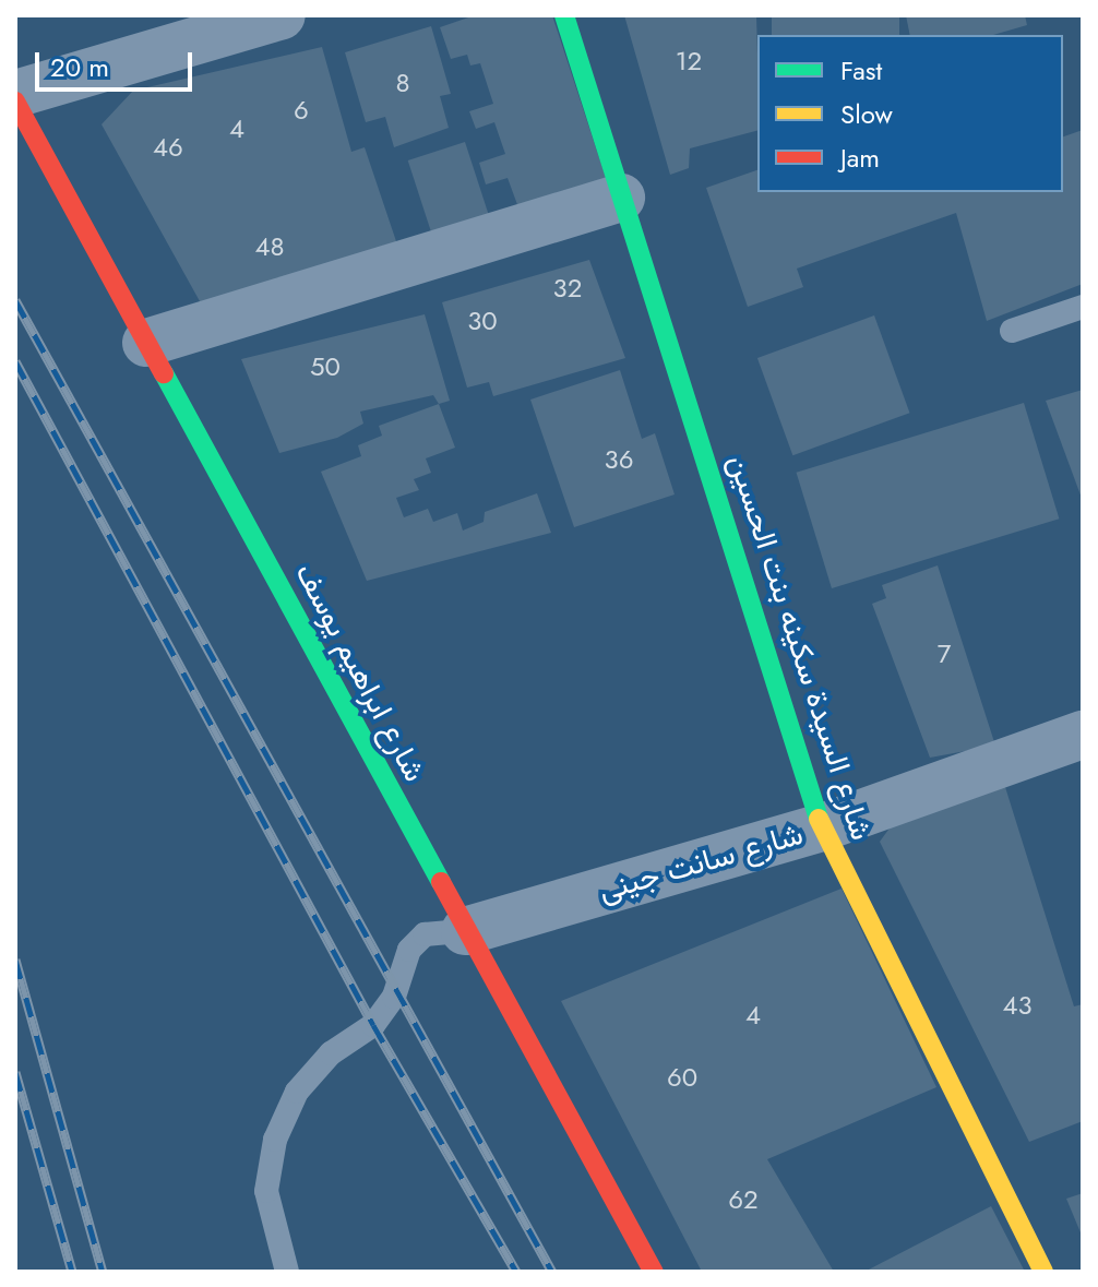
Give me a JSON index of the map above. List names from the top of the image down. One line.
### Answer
{"streets":{"street":["شارع السيدة سكينه بنت الحسين","شارع ابراهيم يوسف","شارع سانت جينى"]},"crossings":[["شارع السيدة سكينه بنت الحسين","شارع سانت جينى"],["شارع ابراهيم يوسف","شارع سانت جينى"]],"house_numbers":["12","8","6","4","46","48","32","30","50","36","7","43","4","60","62"],"legend":["Fast","Slow","Jam"],"scale_bar":"20 m"}
